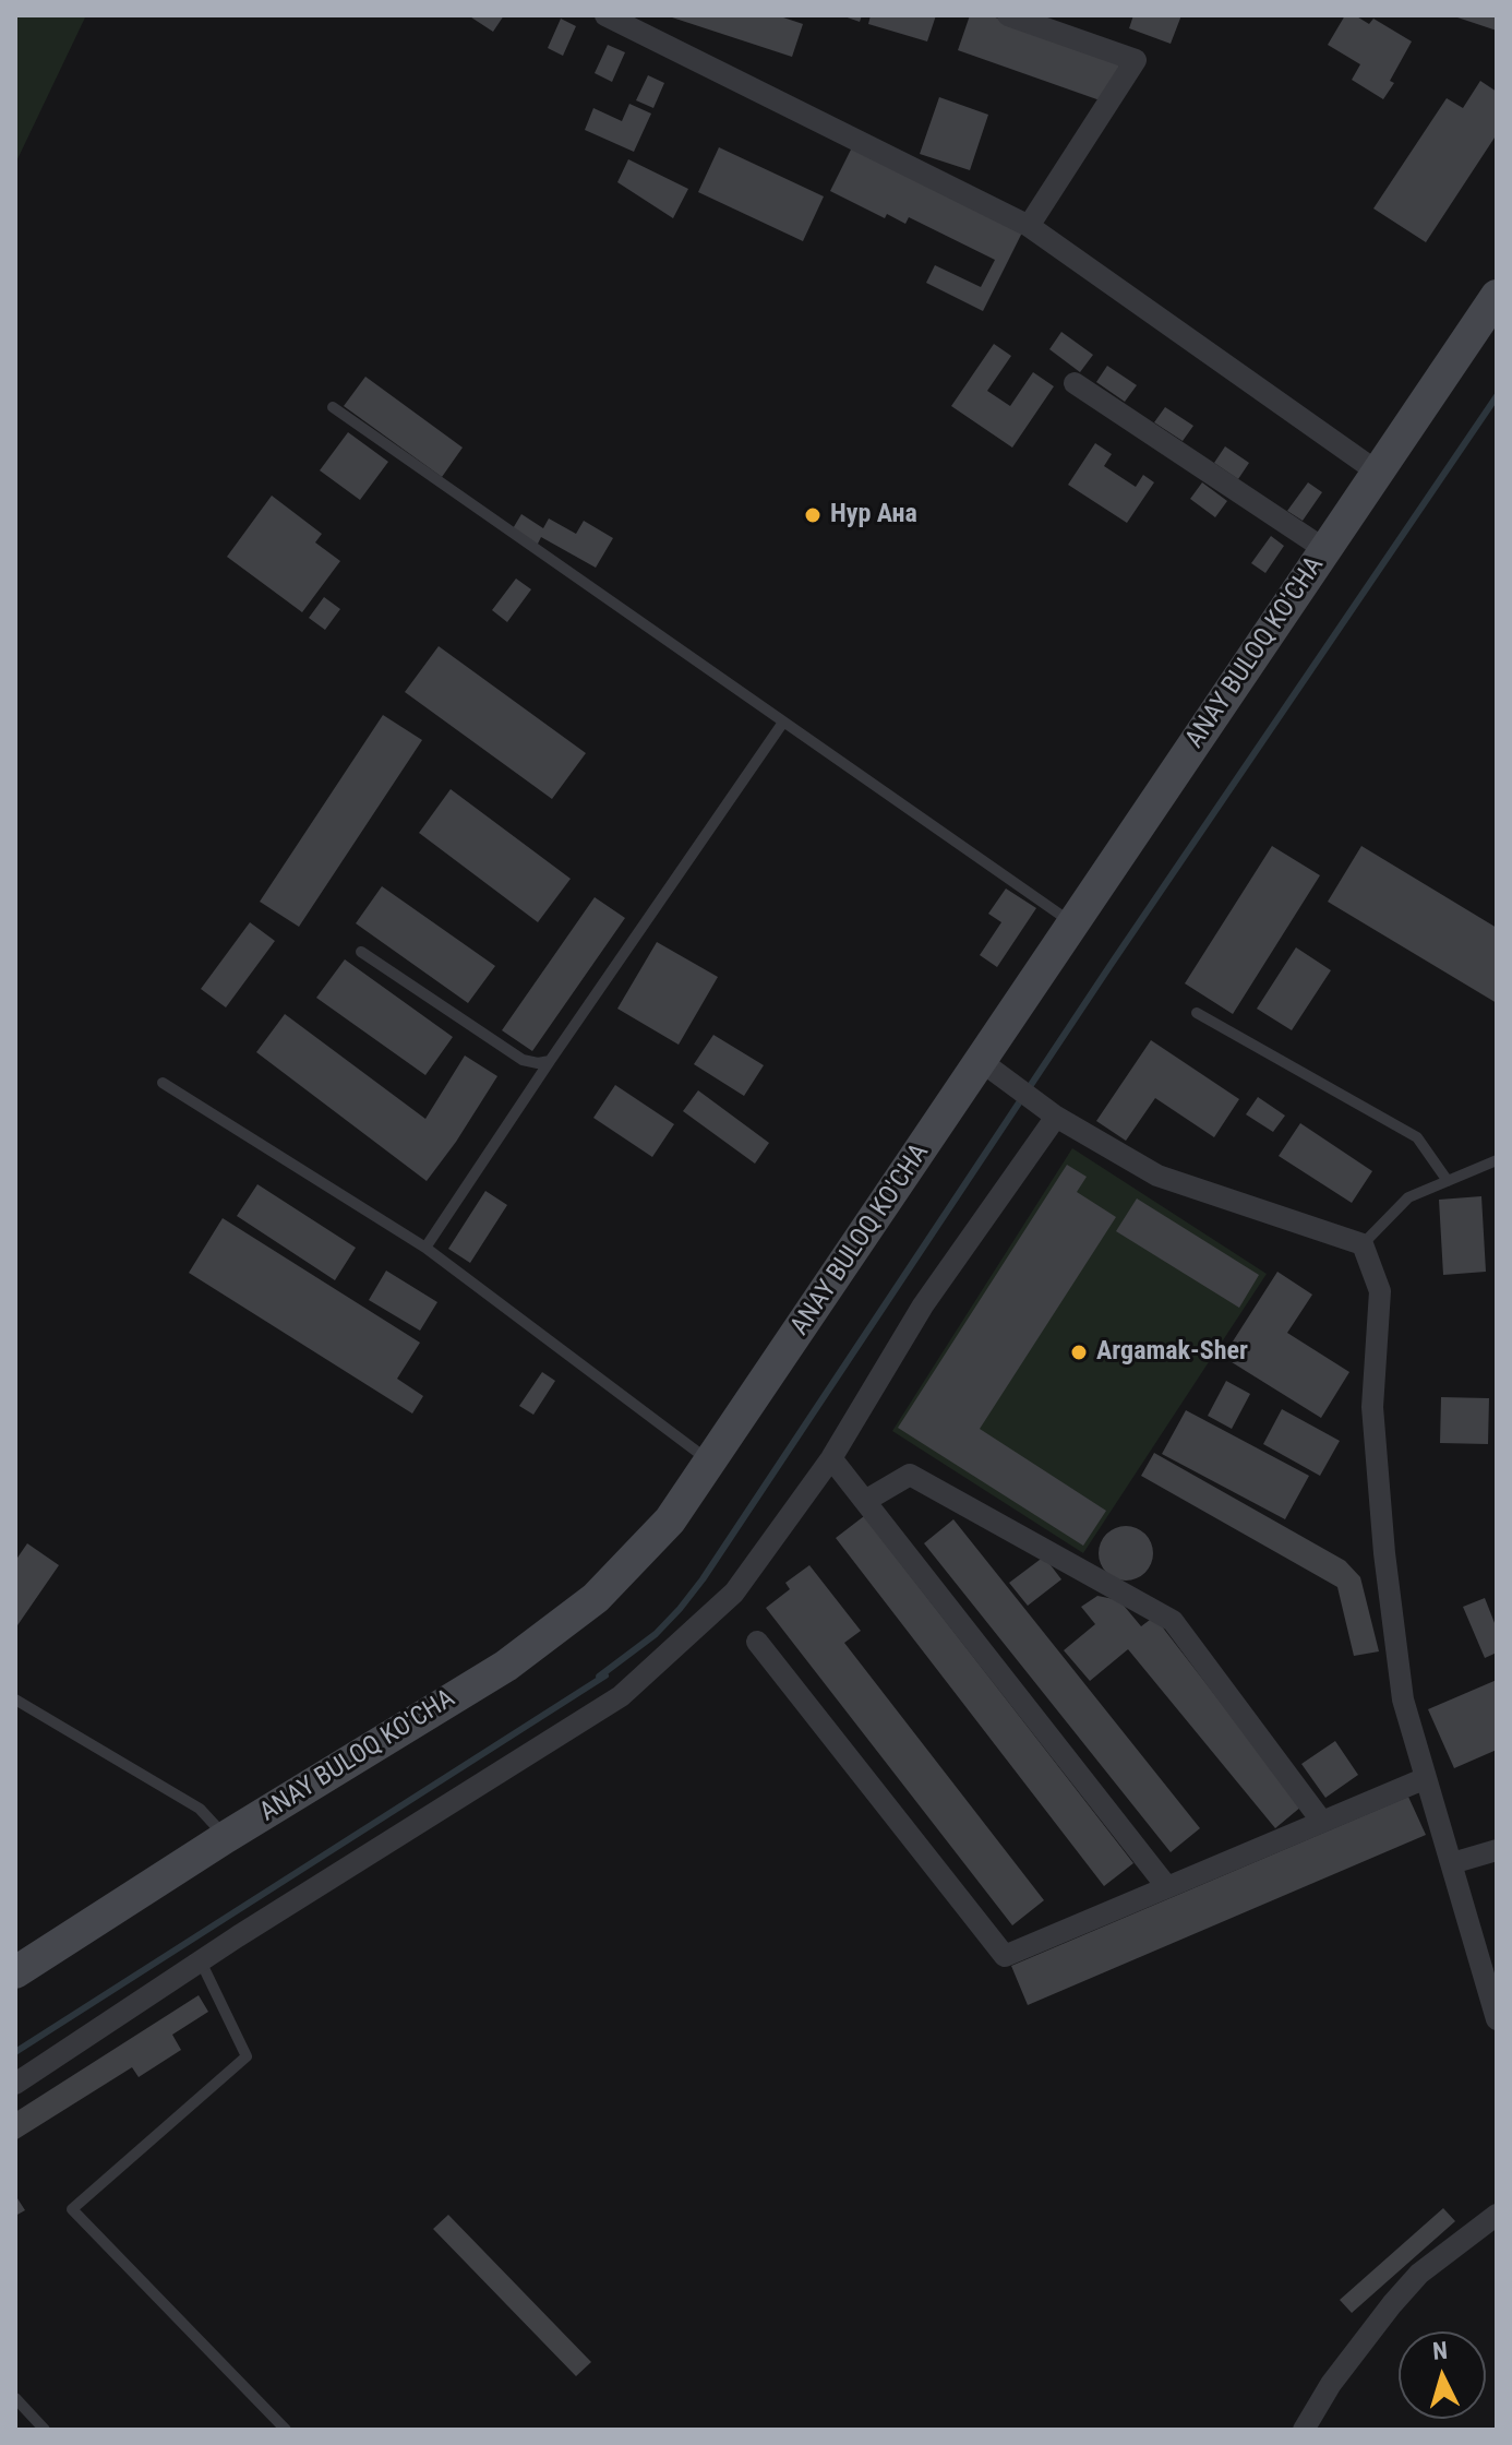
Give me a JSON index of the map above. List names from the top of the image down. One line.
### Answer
{"streets":{"main road":["ANAY BULOQ KO'CHA"]},"places":["Нур Ана","Argamak-Sher"],"north":"top"}
